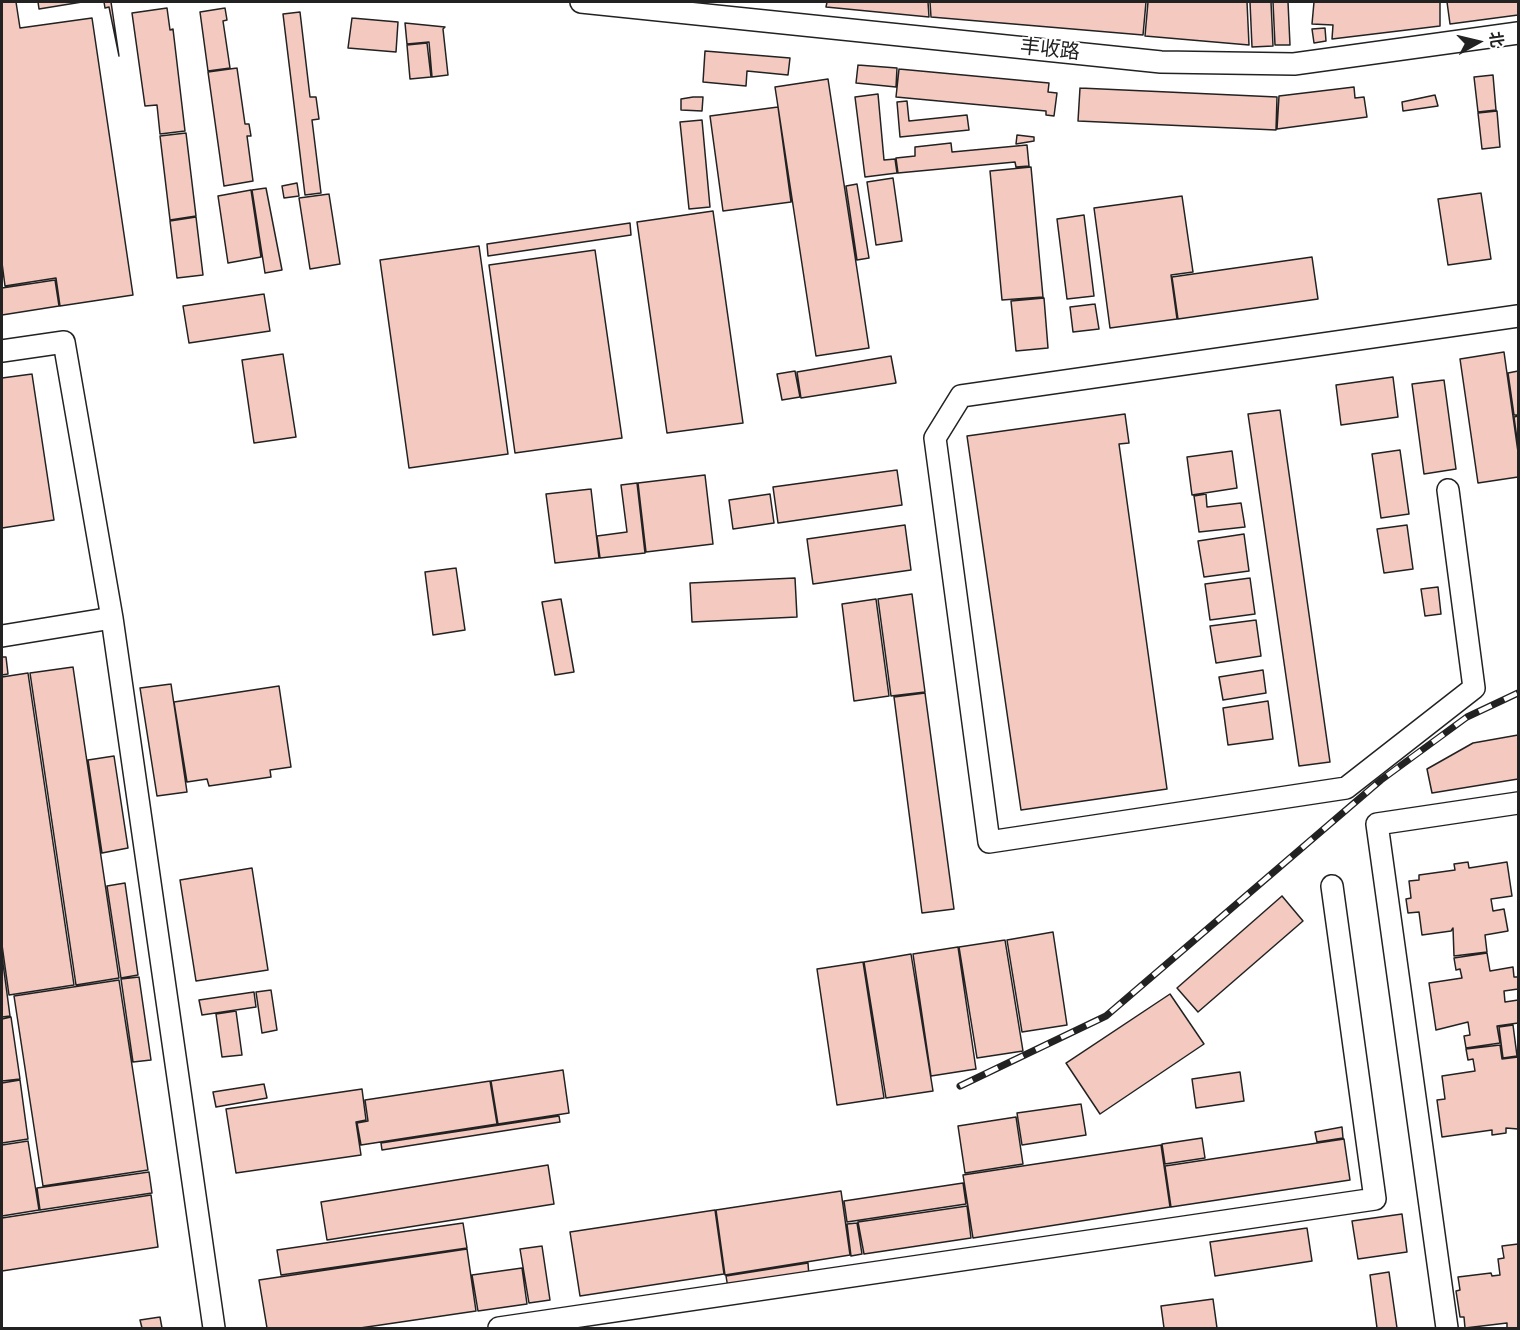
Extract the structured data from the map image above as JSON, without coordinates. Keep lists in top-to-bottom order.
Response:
{
  "streets": {
    "street": ["丰收路"]
  },
  "north": "right"
}
